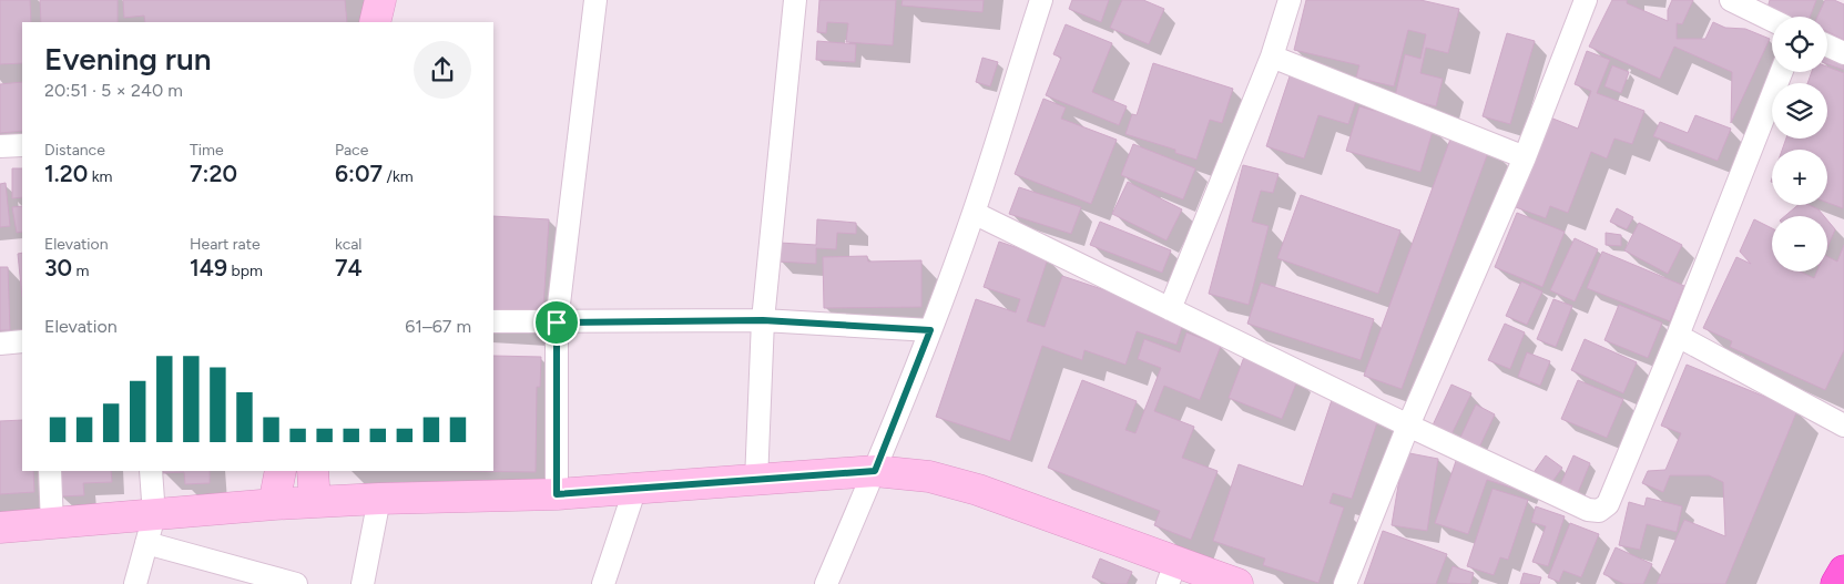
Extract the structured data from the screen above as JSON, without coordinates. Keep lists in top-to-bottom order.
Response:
{
  "page": {
    "map_buttons": ["+", "−"],
    "heading": ["Evening run", "20:51 · 5 × 240 m"],
    "stats": [
      ["Distance", "1.20 km"],
      ["Time", "7:20"],
      ["Pace", "6:07 /km"],
      ["Elevation", "30 m"],
      ["Heart rate", "149 bpm"],
      ["kcal", "74"]
    ],
    "chart": ["Elevation", "61–67 m"]
  }
}
